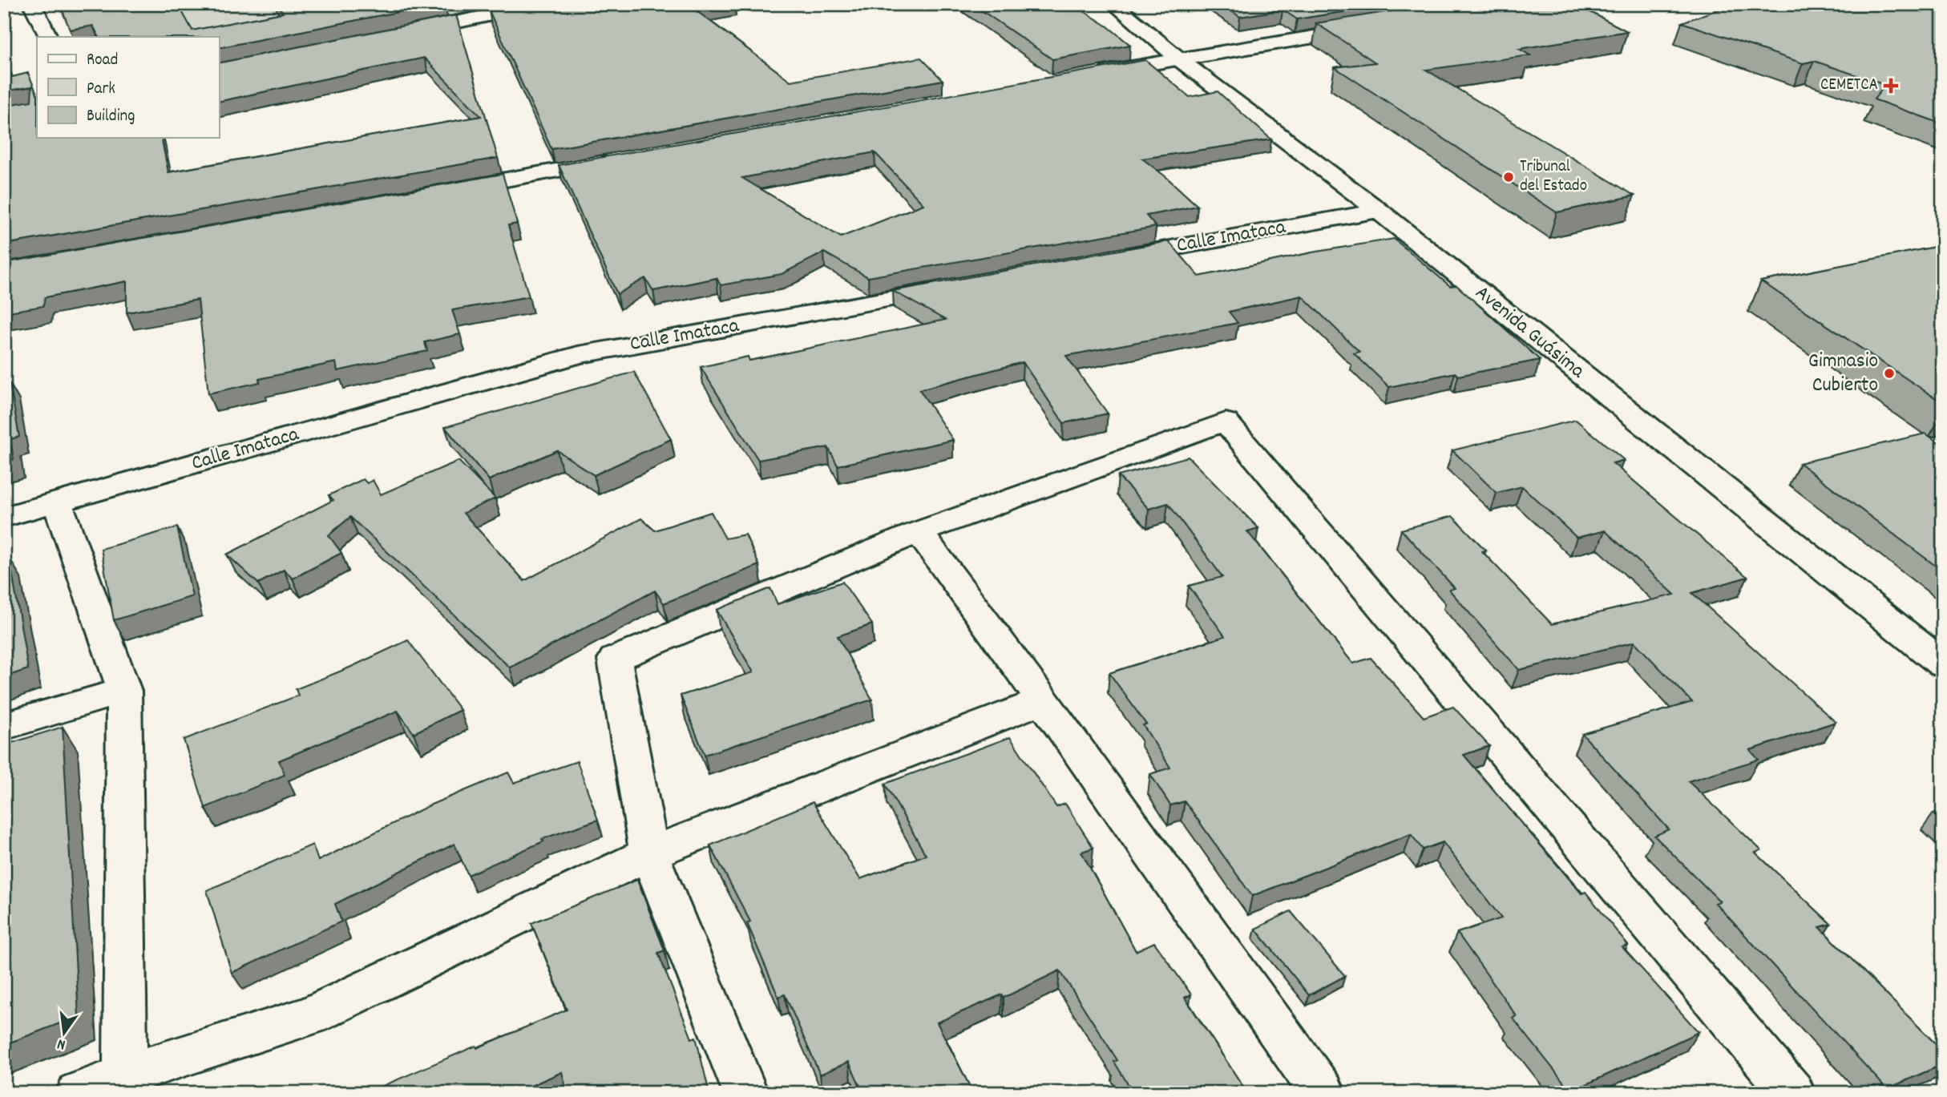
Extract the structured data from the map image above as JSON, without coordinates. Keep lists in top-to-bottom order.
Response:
{
  "streets": {
    "street": ["Calle Imataca", "Avenida Guásima"]
  },
  "crossings": [
    ["Calle Imataca", "Avenida Guásima"]
  ],
  "places": {
    "health": ["CEMETCA"],
    "other": ["Tribunal del Estado", "Gimnasio Cubierto"]
  },
  "legend": ["Road", "Park", "Building"],
  "north": "bottom"
}
